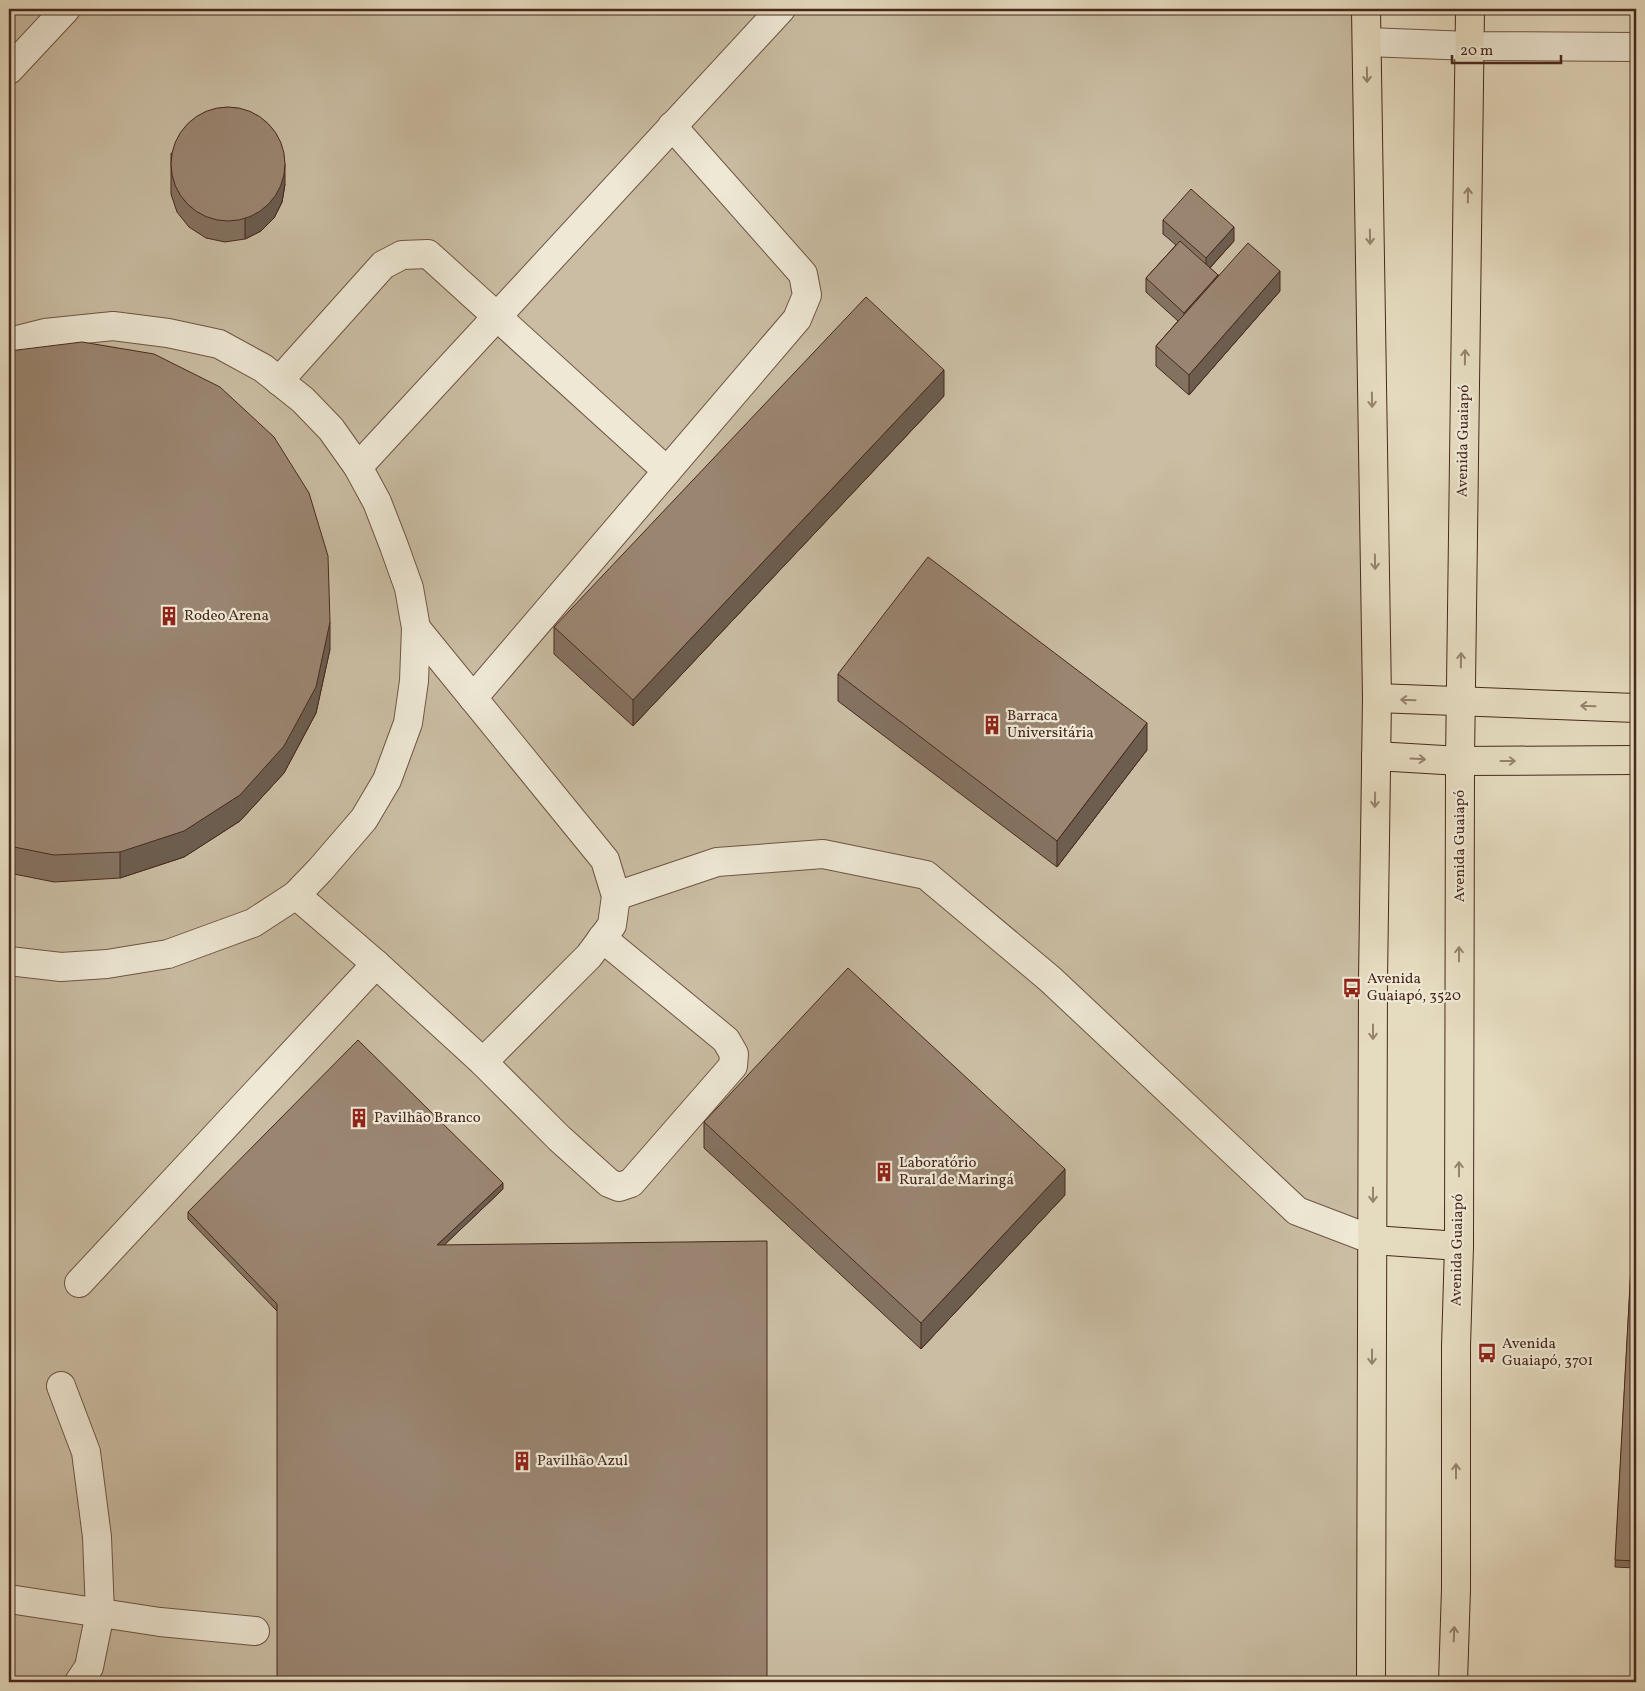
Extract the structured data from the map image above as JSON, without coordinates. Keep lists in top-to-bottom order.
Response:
{
  "streets": {
    "main road": ["Avenida Guaiapó"]
  },
  "places": {
    "building": [
      "Rodeo Arena",
      "Barraca Universitária",
      "Pavilhão Branco",
      "Laboratório Rural de Maringá",
      "Pavilhão Azul"
    ],
    "bus stop": ["Avenida Guaiapó, 3520", "Avenida Guaiapó, 3701"]
  },
  "scale_bar": "20 m"
}
